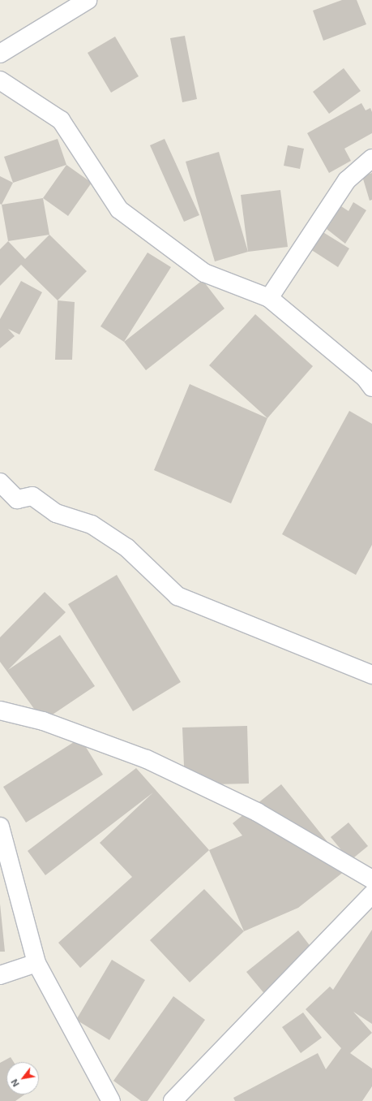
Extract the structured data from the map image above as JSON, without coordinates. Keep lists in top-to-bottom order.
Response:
{
  "north": "bottom left"
}
